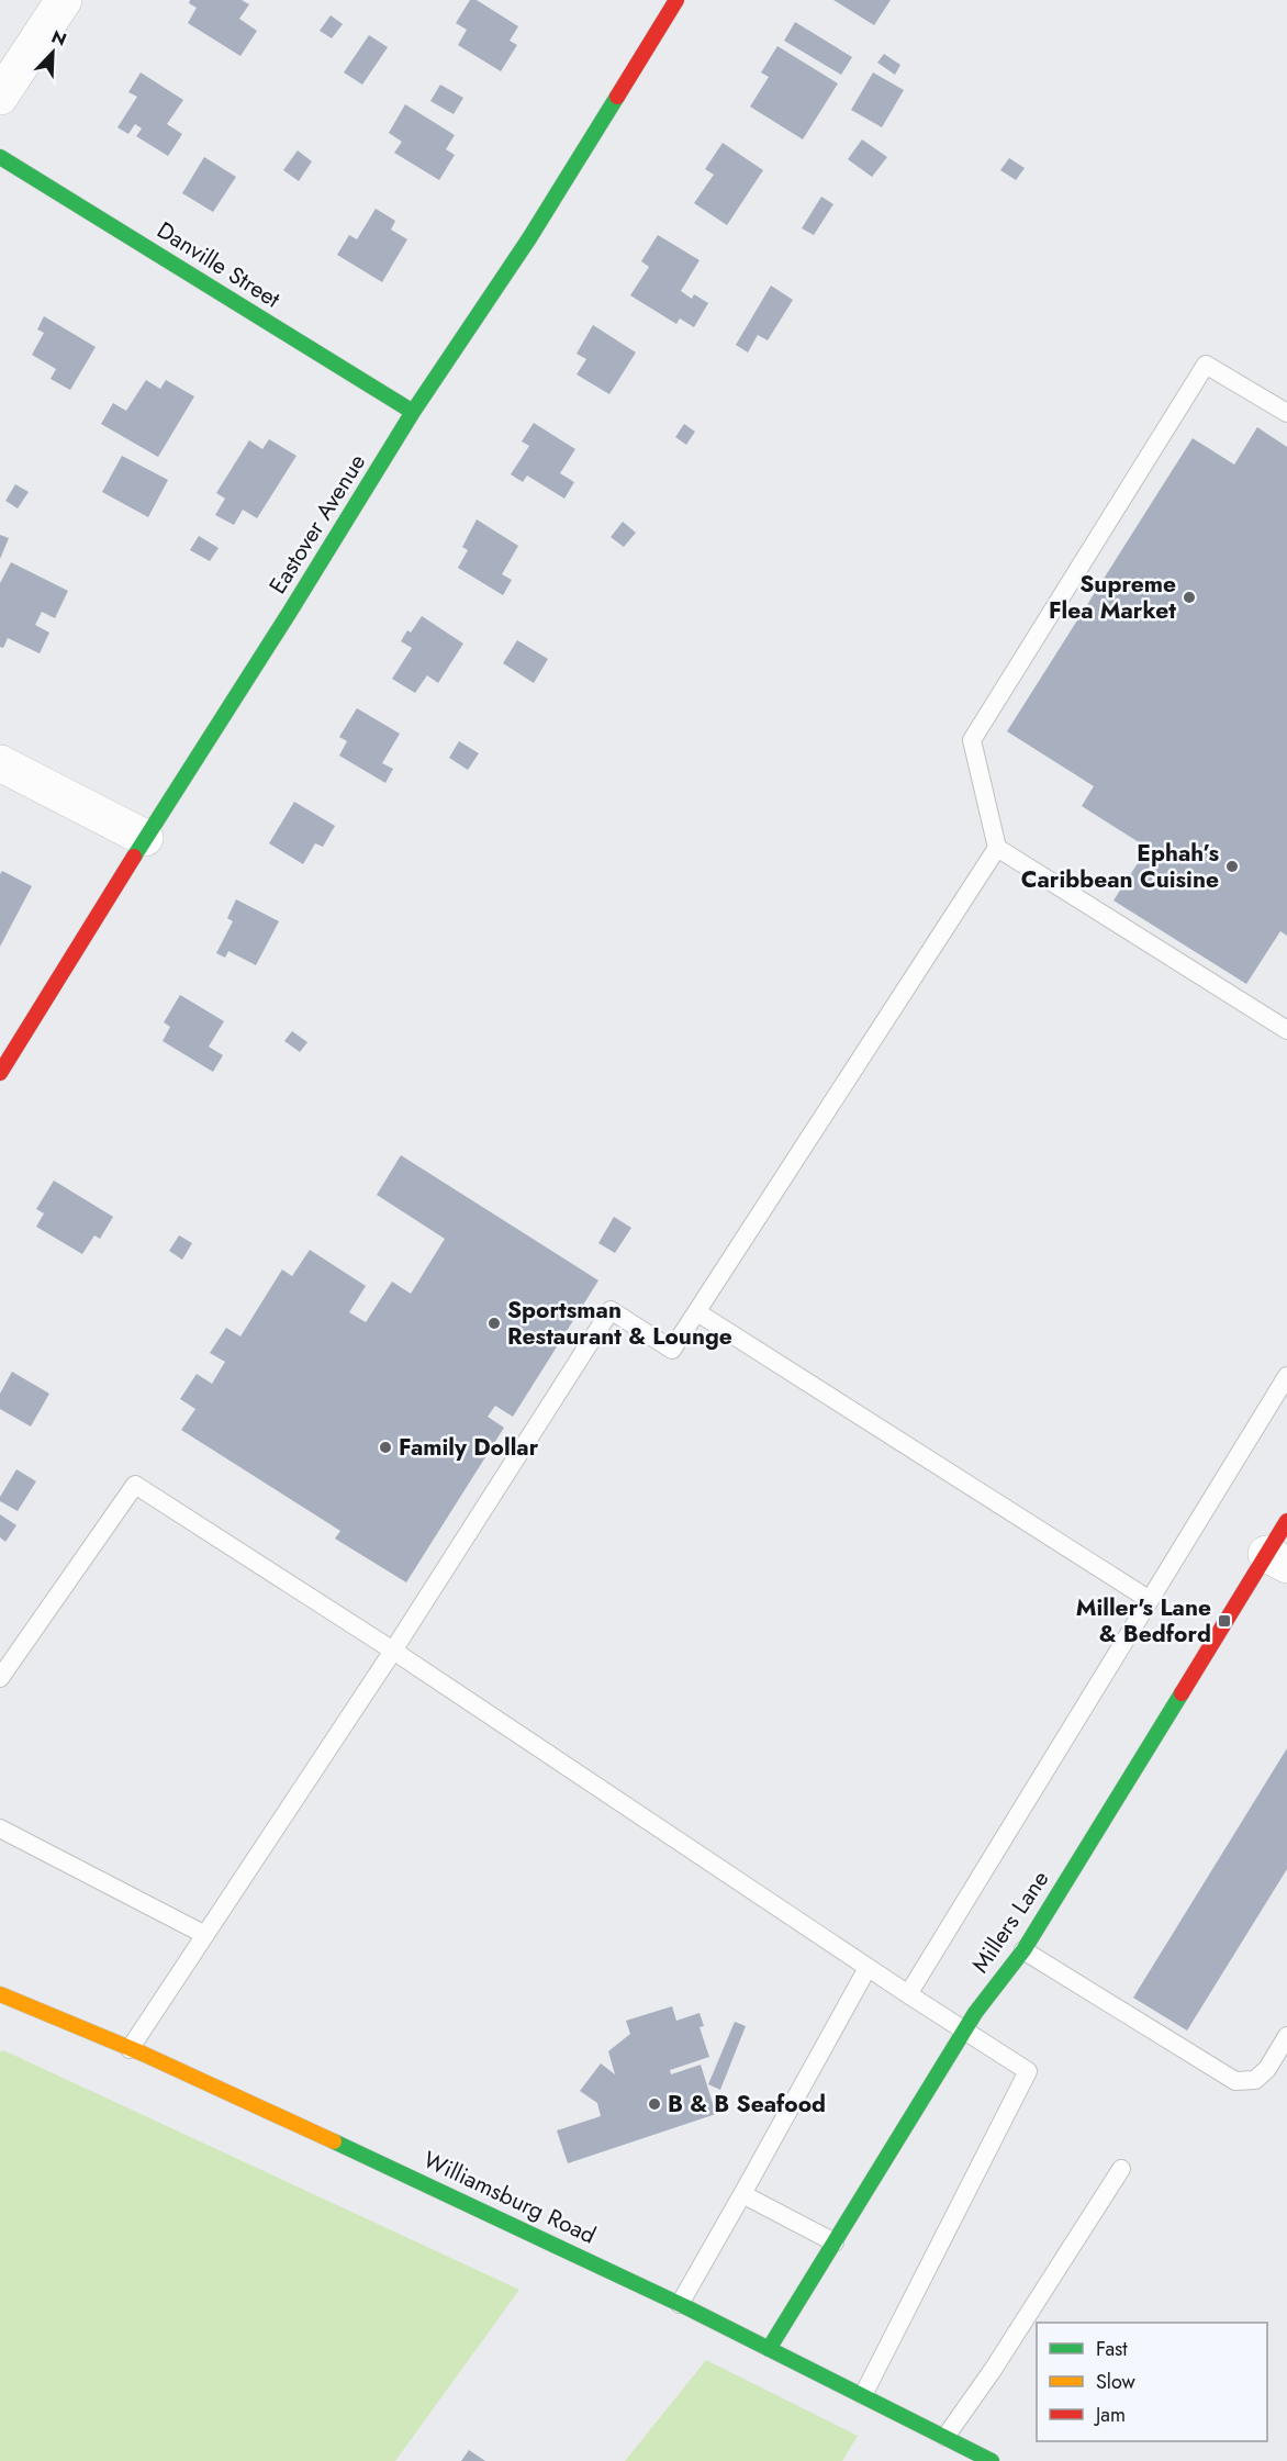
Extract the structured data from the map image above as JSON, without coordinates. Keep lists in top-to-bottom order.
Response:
{
  "streets": {
    "street": [
      "Danville Street",
      "Eastover Avenue",
      "Millers Lane",
      "Williamsburg Road"
    ]
  },
  "crossings": [
    ["Danville Street", "Eastover Avenue"],
    ["Millers Lane", "Williamsburg Road"]
  ],
  "places": {
    "other": [
      "Supreme Flea Market",
      "Ephah’s Caribbean Cuisine",
      "Sportsman Restaurant & Lounge",
      "Family Dollar",
      "B & B Seafood"
    ],
    "transit": ["Miller's Lane & Bedford"]
  },
  "legend": ["Fast", "Slow", "Jam"],
  "north": "top right"
}
